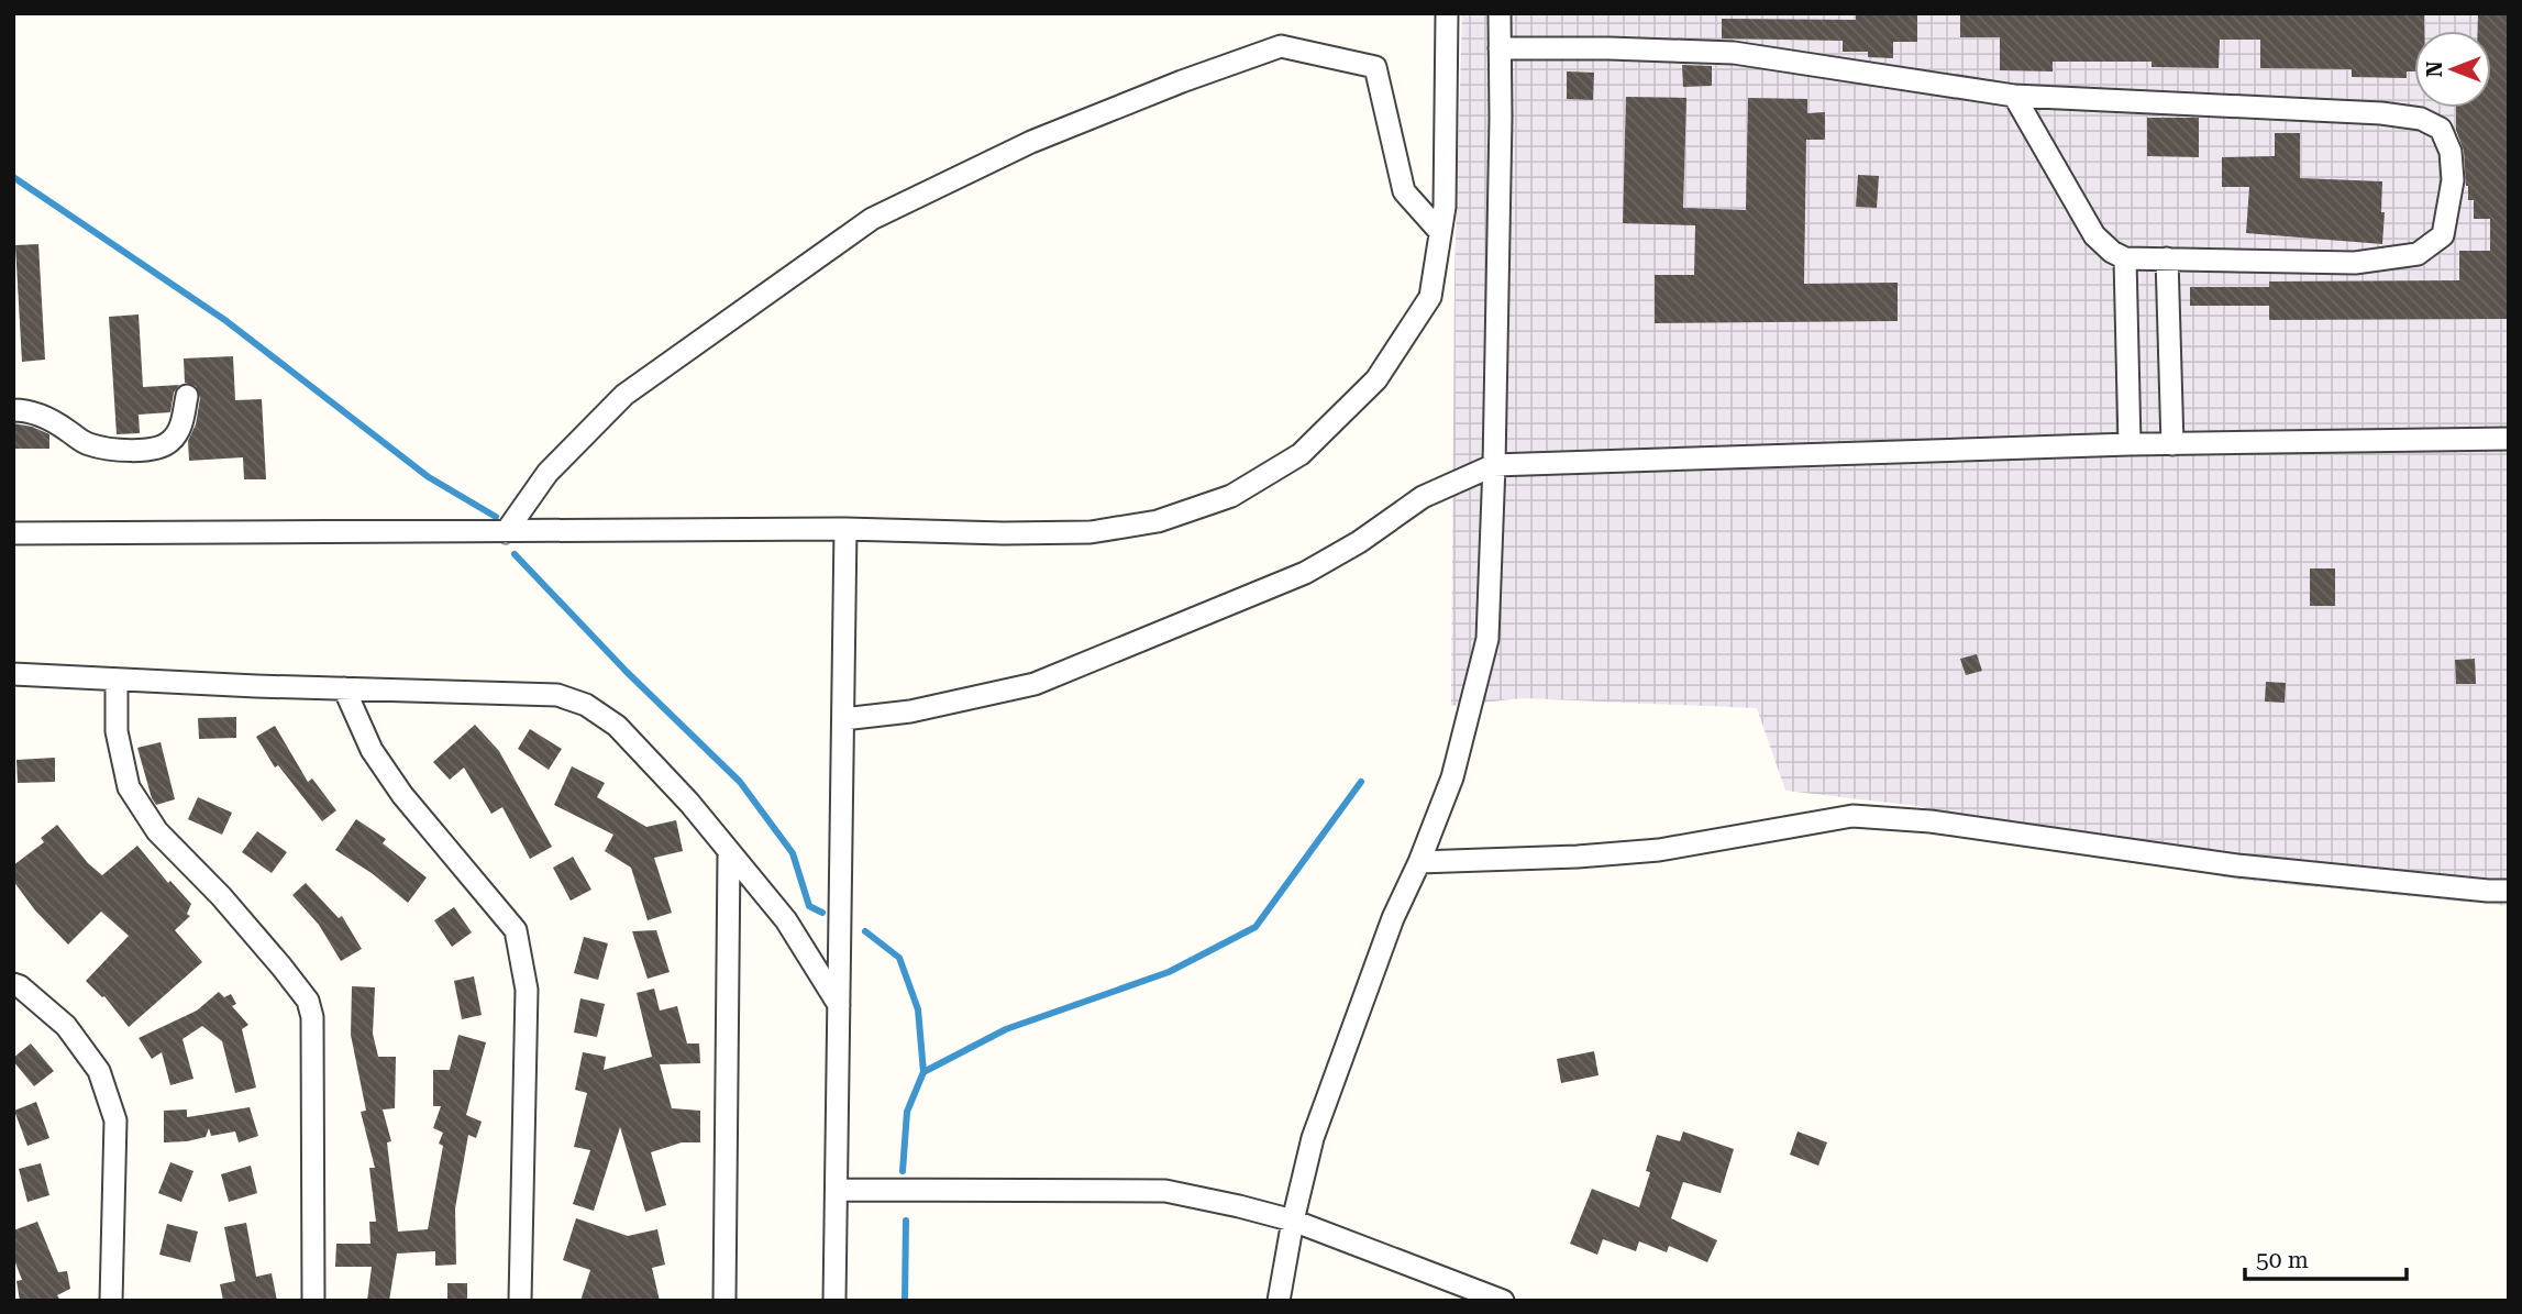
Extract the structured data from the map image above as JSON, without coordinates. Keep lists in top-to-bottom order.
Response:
{
  "scale_bar": "50 m",
  "north": "left"
}
